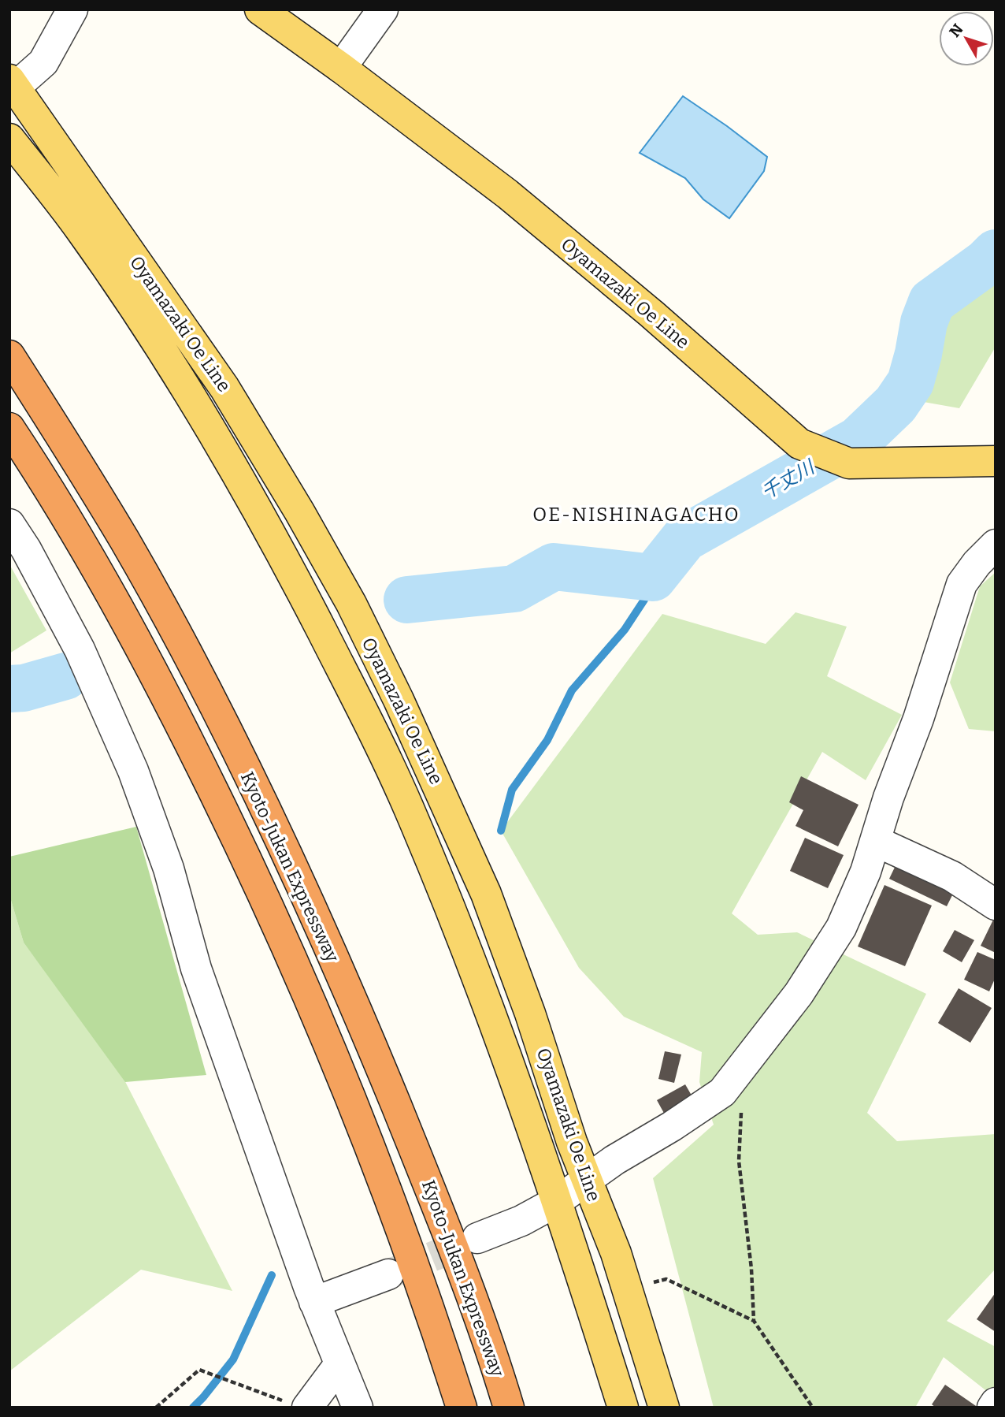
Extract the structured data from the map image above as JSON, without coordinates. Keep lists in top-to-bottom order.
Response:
{
  "streets": {
    "highway": ["Kyoto-Jukan Expressway"],
    "main road": ["Oyamazaki Oe Line"]
  },
  "districts": ["OE-NISHINAGACHO"],
  "water": ["千丈川"],
  "north": "top left"
}
